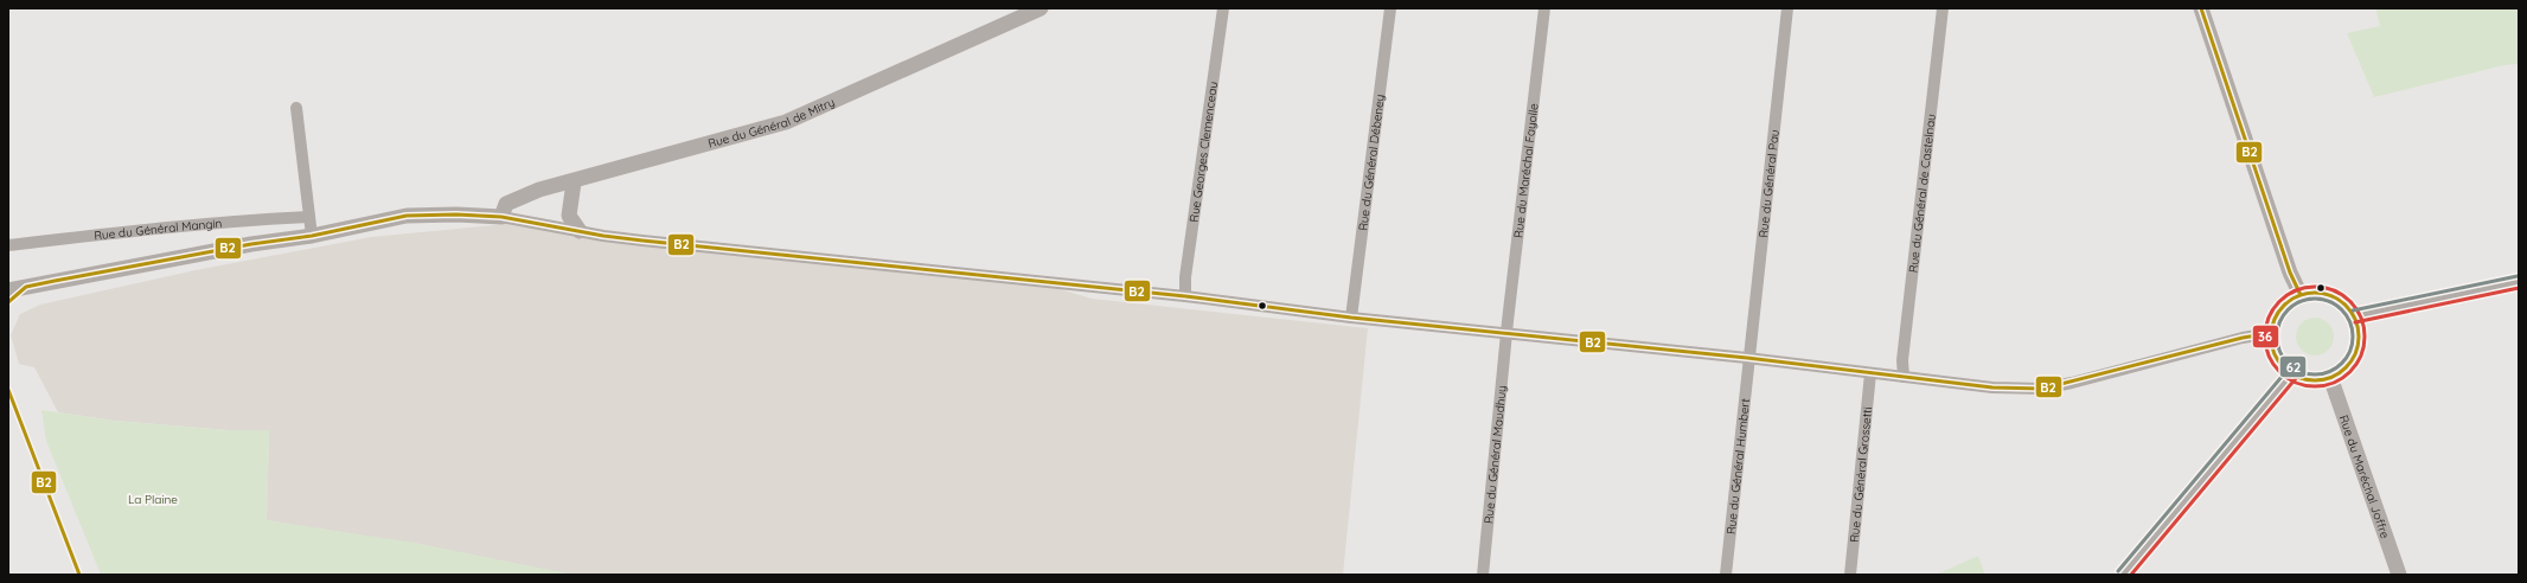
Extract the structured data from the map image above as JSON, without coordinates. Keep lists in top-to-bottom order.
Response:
{
  "streets": {
    "street": [
      "Rue du Général de Mitry",
      "Rue Georges Clemenceau",
      "Rue du Général Débeney",
      "Rue du Maréchal Fayolle",
      "Rue du Général Pau",
      "Rue du Général de Castelnau",
      "Rue du Général Mangin",
      "Rue du Général Maudhuy",
      "Rue du Général Humbert",
      "Rue du Général Grossetti",
      "Rue du Maréchal Joffre"
    ]
  },
  "crossings": [
    ["Rue du Maréchal Fayolle", "Rue du Général Maudhuy"],
    ["Rue du Général Pau", "Rue du Général Humbert"]
  ],
  "parks": ["La Plaine"],
  "lines": ["transit line B2", "transit line 62", "transit line 36"]
}
